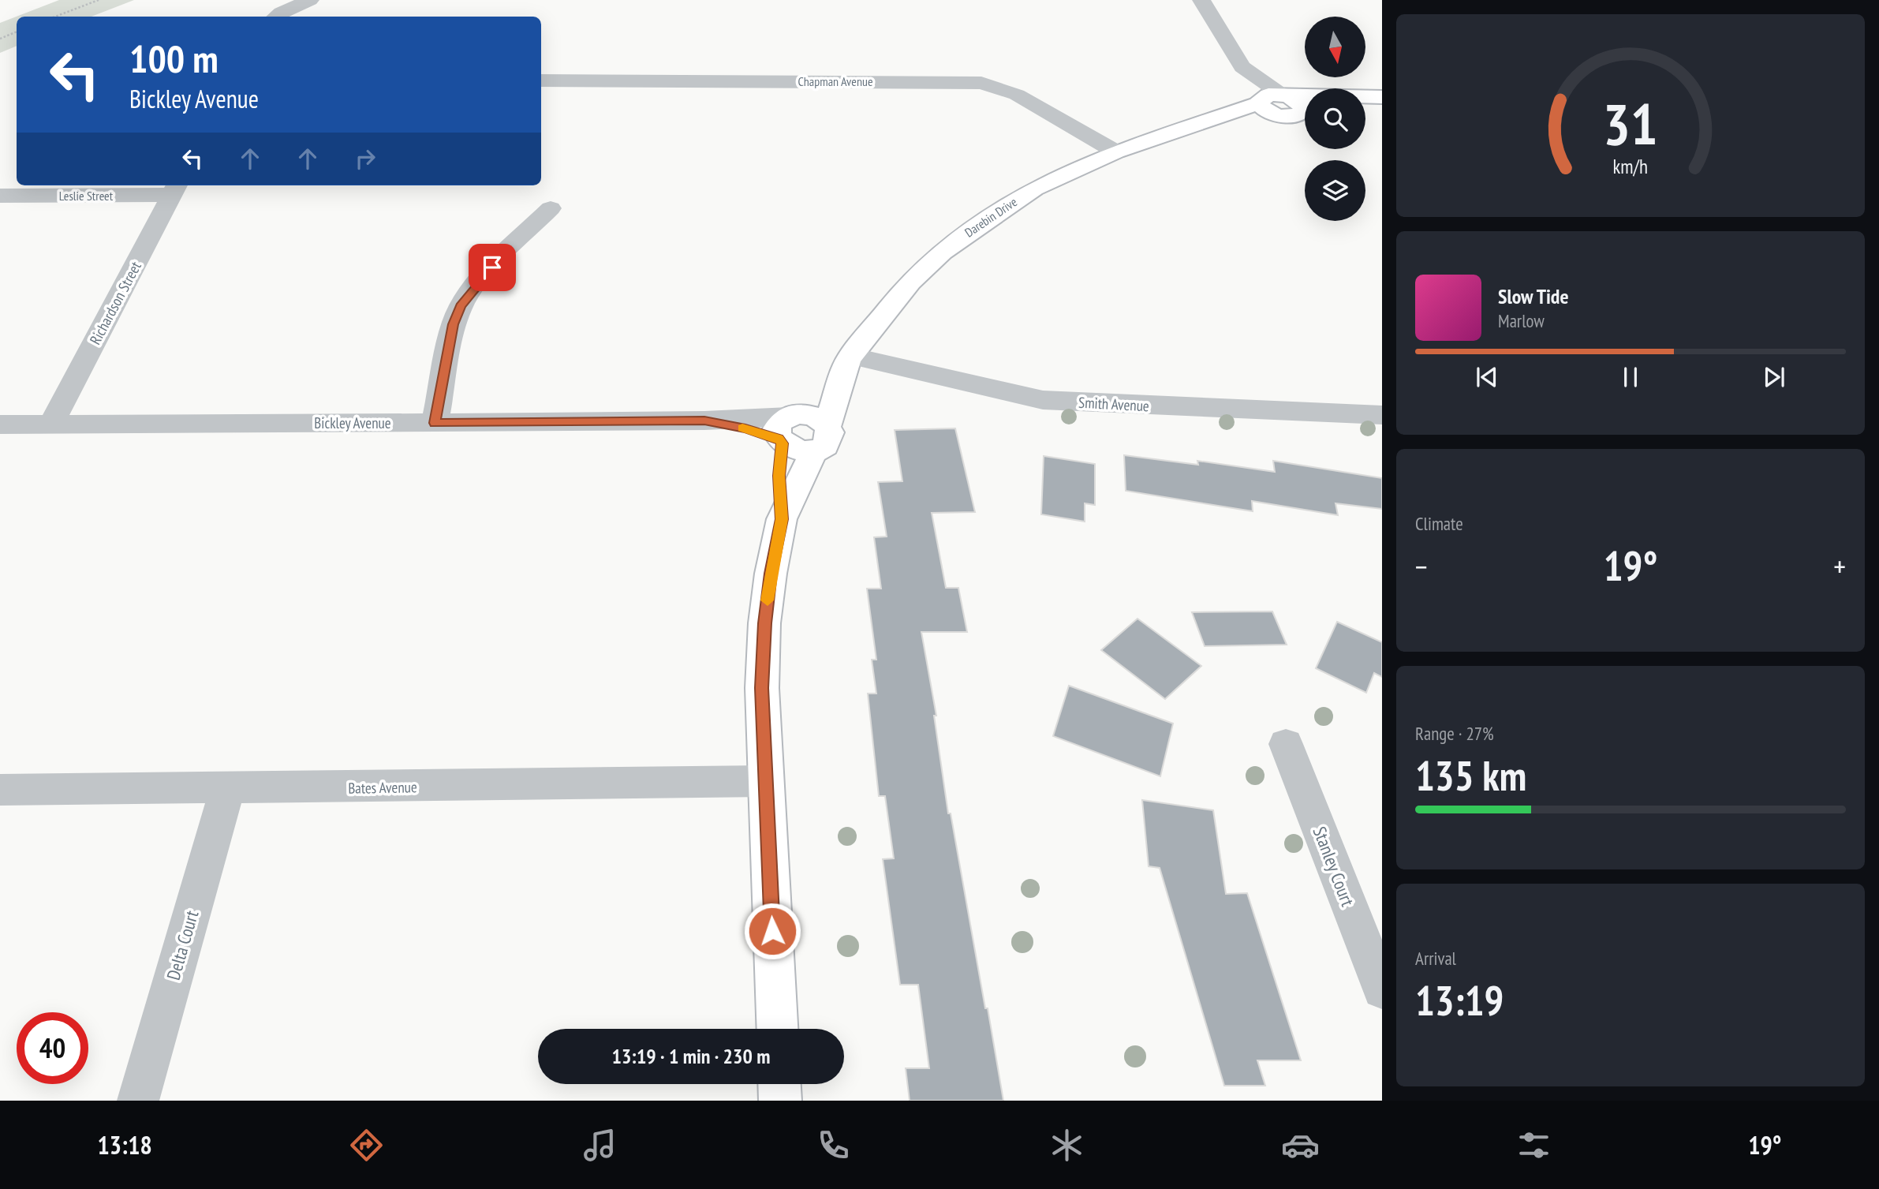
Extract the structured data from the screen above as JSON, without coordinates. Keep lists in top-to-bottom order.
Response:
{
  "streets": {
    "street": [
      "Chapman Avenue",
      "Leslie Street",
      "Darebin Drive",
      "Richardson Street",
      "Smith Avenue",
      "Bickley Avenue",
      "Bates Avenue",
      "Stanley Court",
      "Delta Court"
    ]
  },
  "crossings": [
    ["Chapman Avenue", "Darebin Drive"],
    ["Leslie Street", "Richardson Street"],
    ["Darebin Drive", "Smith Avenue"],
    ["Darebin Drive", "Bickley Avenue"],
    ["Darebin Drive", "Bates Avenue"],
    ["Richardson Street", "Bickley Avenue"],
    ["Bates Avenue", "Delta Court"]
  ],
  "north": "bottom",
  "page": {
    "turn": ["100 m", "Bickley Avenue"],
    "song": ["Slow Tide", "Marlow"],
    "tile": [
      "Climate",
      ["Range · 27%", "135 km"],
      ["Arrival", "13:19"]
    ],
    "heat": ["−", "19°", "+"],
    "limit": "40",
    "trip": "13:19 · 1 min · 230 m",
    "tabs": ["13:18", "19°"],
    "gauge": ["31", "km/h"]
  }
}
